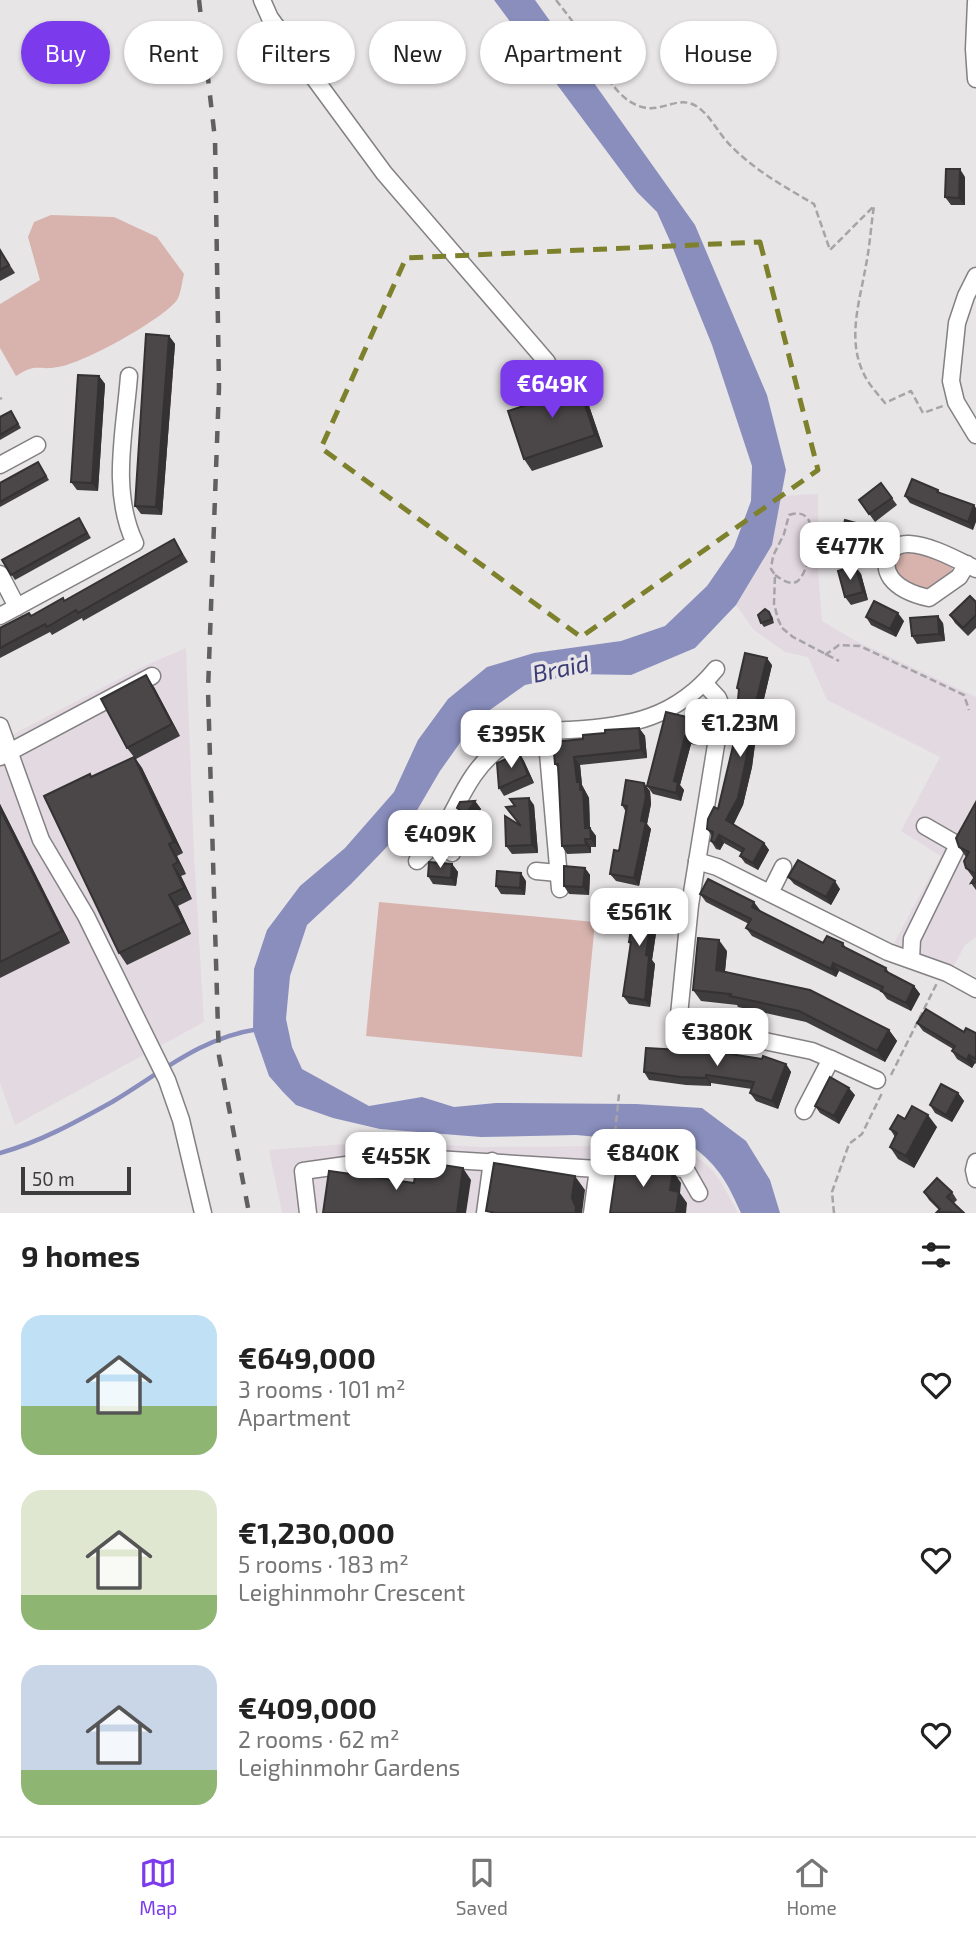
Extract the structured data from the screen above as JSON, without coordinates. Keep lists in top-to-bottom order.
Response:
{
  "water": ["Braid"],
  "scale_bar": "50 m",
  "page": {
    "chip": [
      "Buy",
      "Rent",
      "Filters",
      "New",
      "Apartment",
      "House"
    ],
    "price": [
      "€649K",
      "€477K",
      "€1.23M",
      "€395K",
      "€409K",
      "€561K",
      "€380K",
      "€840K",
      "€455K"
    ],
    "scale": "50 m",
    "heading": "9 homes",
    "list": [
      {
        "name": "€649,000",
        "note": "3 rooms · 101 m² · Apartment"
      },
      {
        "name": "€1,230,000",
        "note": "5 rooms · 183 m² · Leighinmohr Crescent"
      },
      {
        "name": "€409,000",
        "note": "2 rooms · 62 m² · Leighinmohr Gardens"
      }
    ],
    "tabs": ["Map", "Saved", "Home"]
  }
}
